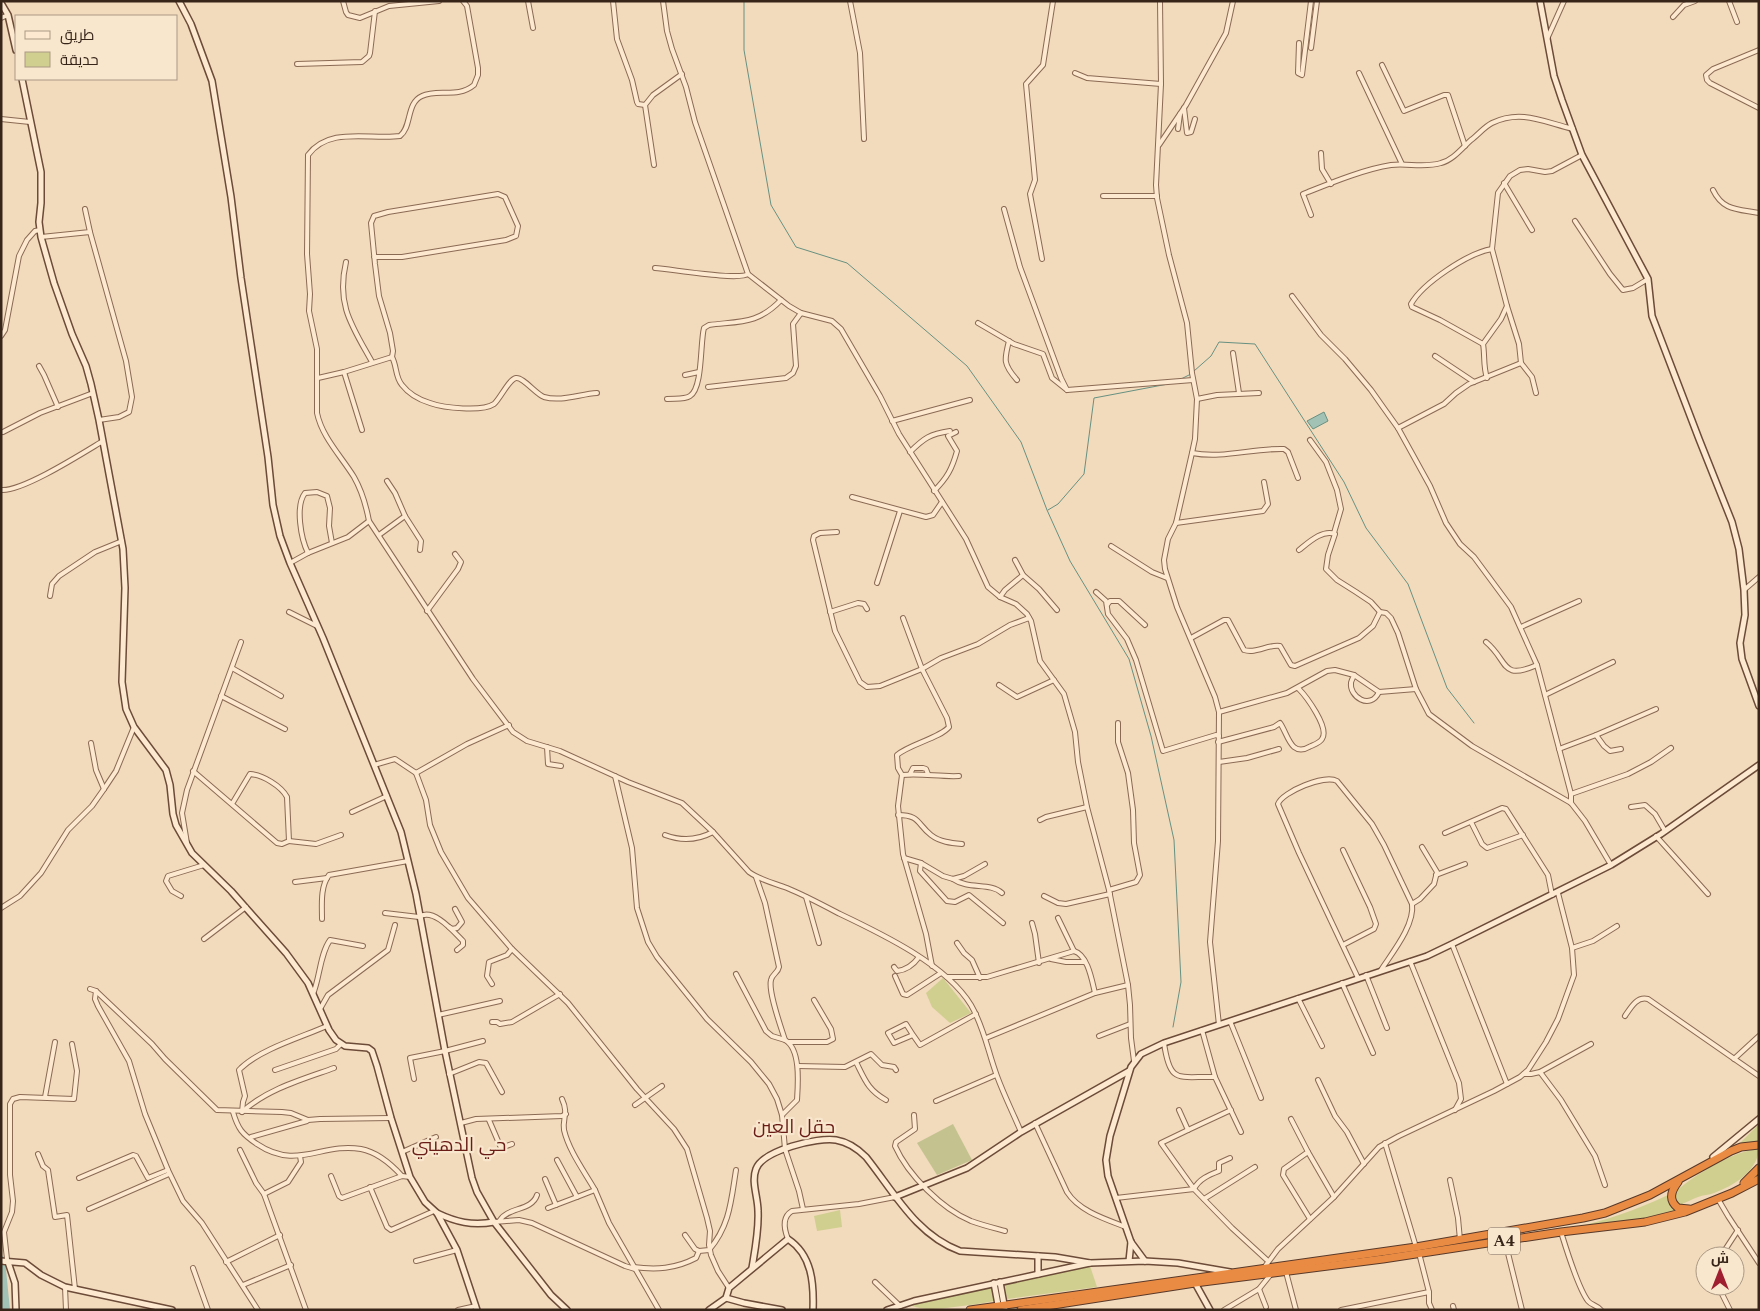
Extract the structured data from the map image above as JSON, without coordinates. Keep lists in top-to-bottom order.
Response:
{
  "streets": {
    "highway": ["A4"]
  },
  "districts": ["حقل العين", "حي الدهيني"],
  "legend": ["طريق", "حديقة"],
  "north": "top"
}
